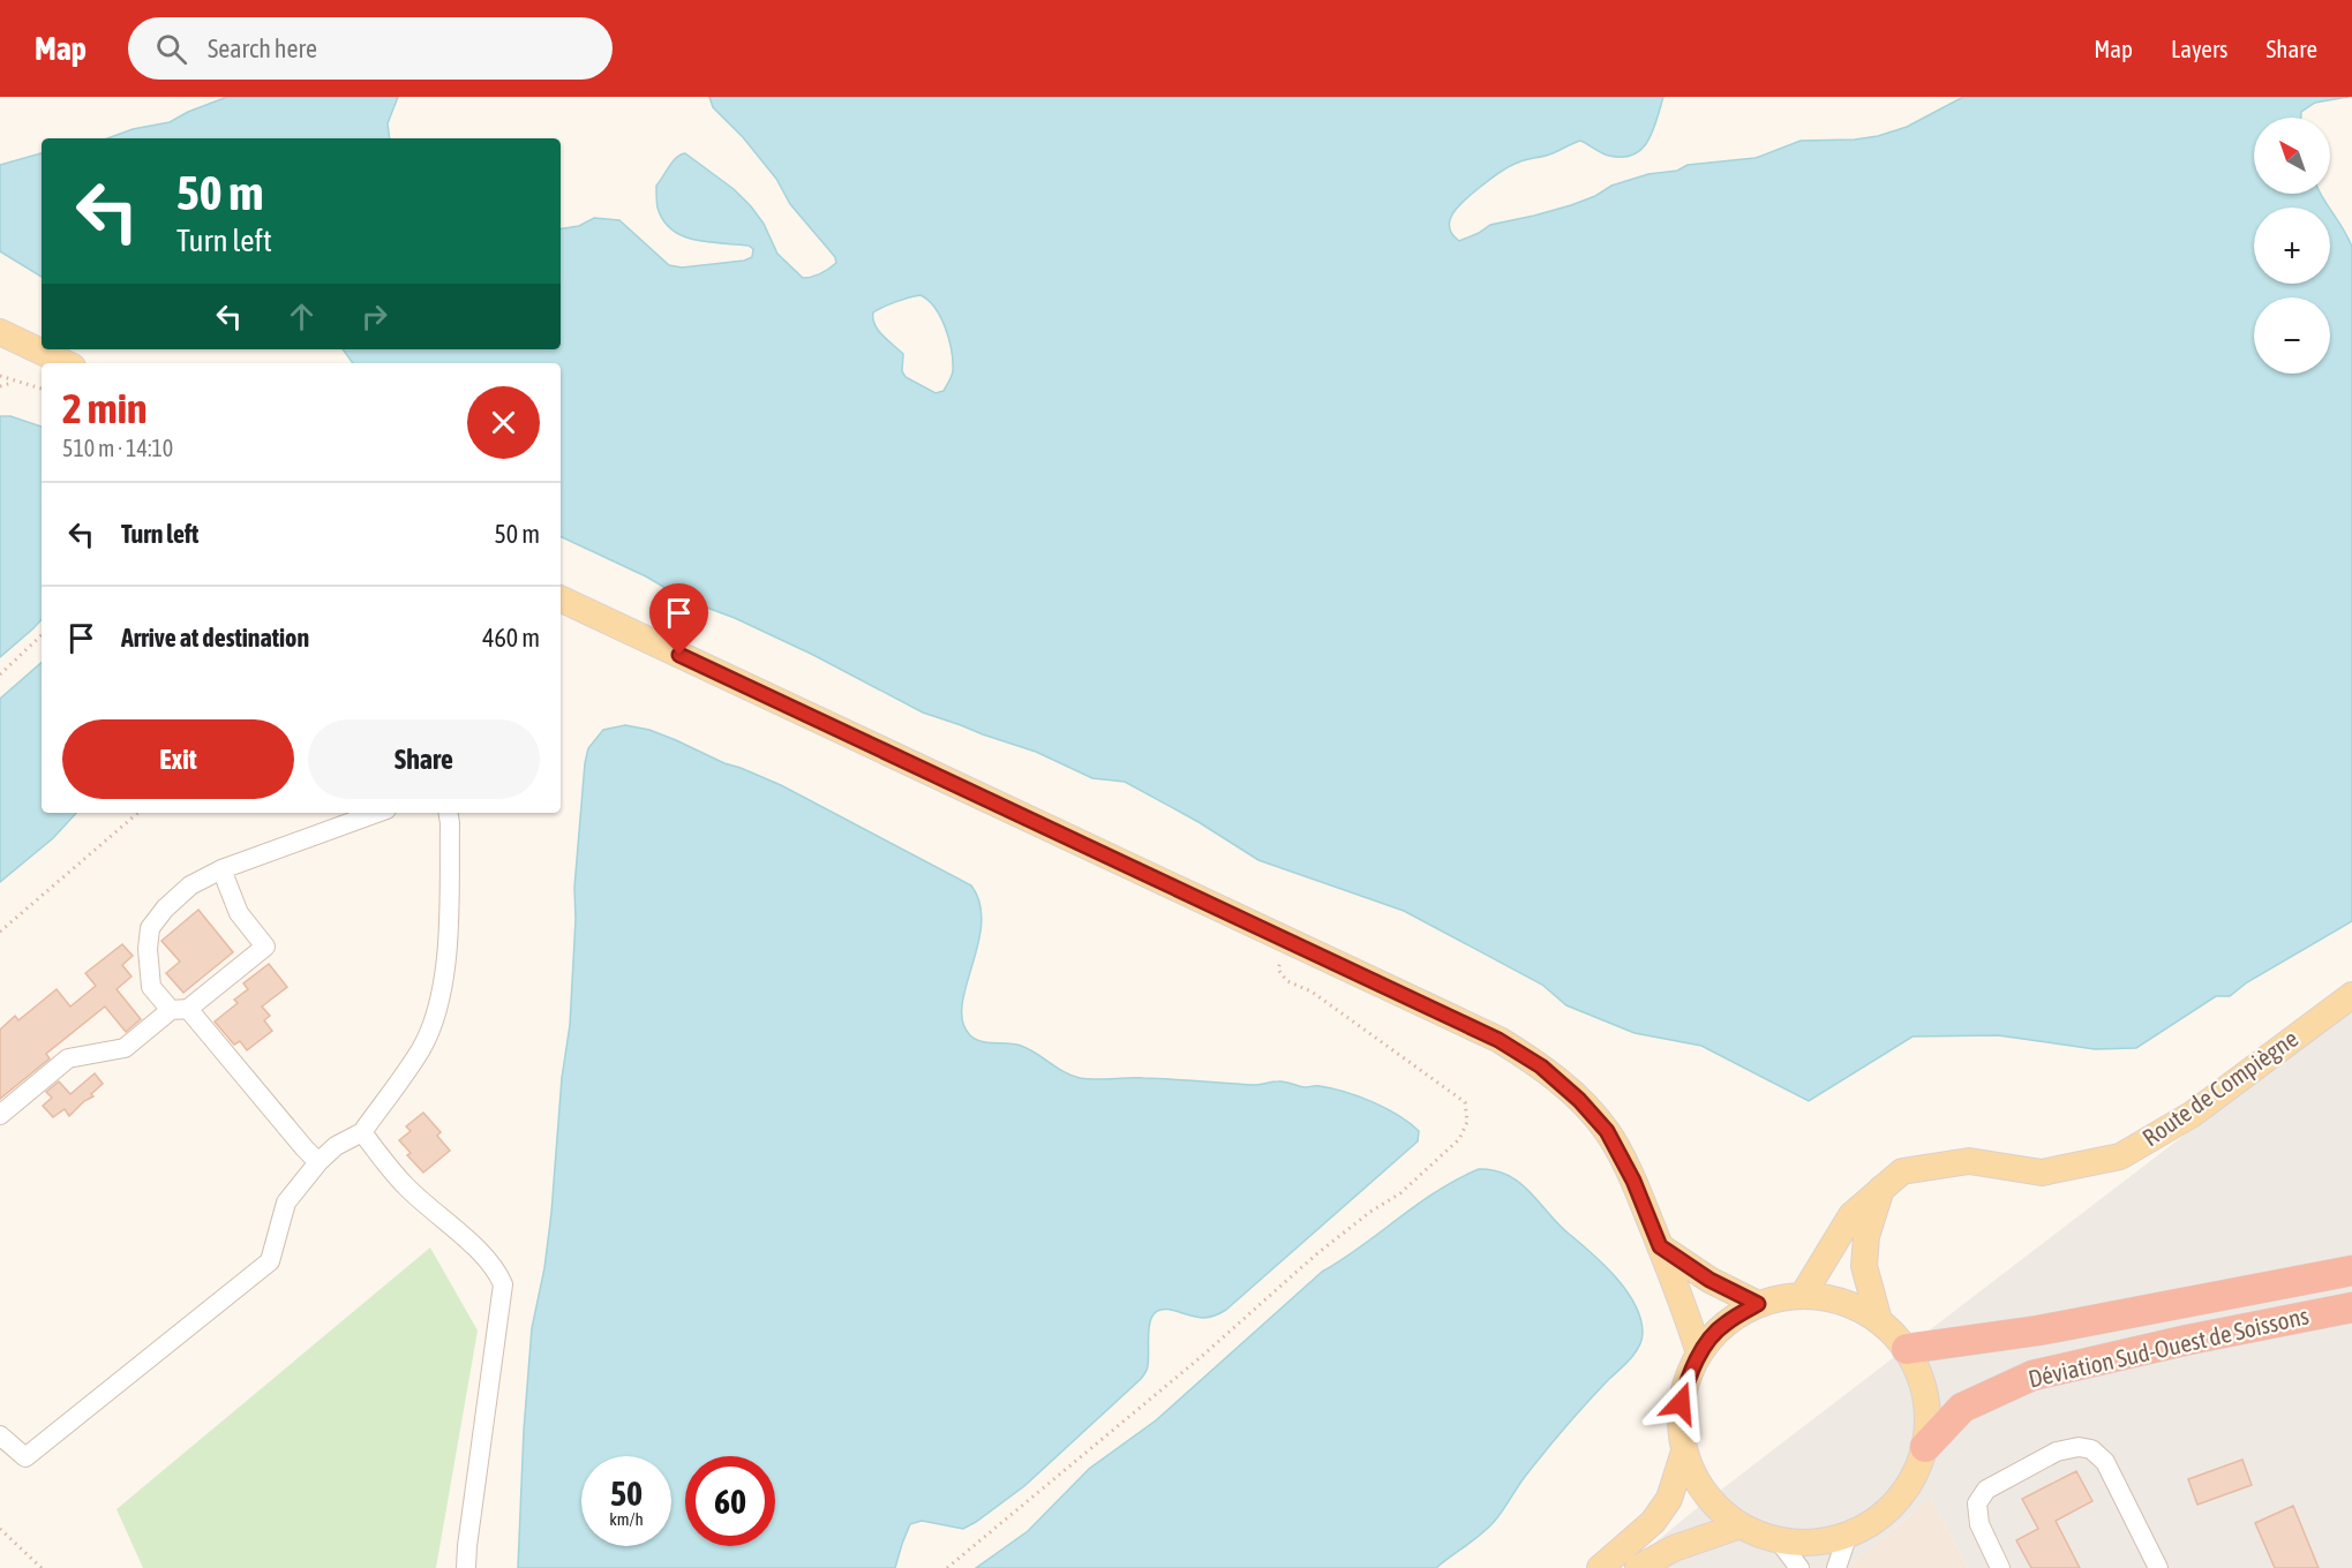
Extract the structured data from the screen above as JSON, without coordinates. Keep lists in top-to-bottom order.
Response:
{
  "streets": {
    "highway": ["Déviation Sud-Ouest de Soissons"],
    "main road": ["Route de Compiègne"]
  },
  "crossings": [
    ["Route de Compiègne", "Déviation Sud-Ouest de Soissons"]
  ],
  "north": "top left",
  "page": {
    "header": "Map",
    "search": "Search here",
    "nav": ["Map", "Layers", "Share"],
    "map_buttons": ["+", "−"],
    "turn": ["50 m", "Turn left"],
    "heading": ["2 min", "510 m · 14:10"],
    "list": [
      {
        "name": "Turn left",
        "value": "50 m"
      },
      {
        "name": "Arrive at destination",
        "value": "460 m"
      }
    ],
    "buttons": ["Exit", "Share"],
    "speed": "50 km/h",
    "limit": "60"
  }
}
